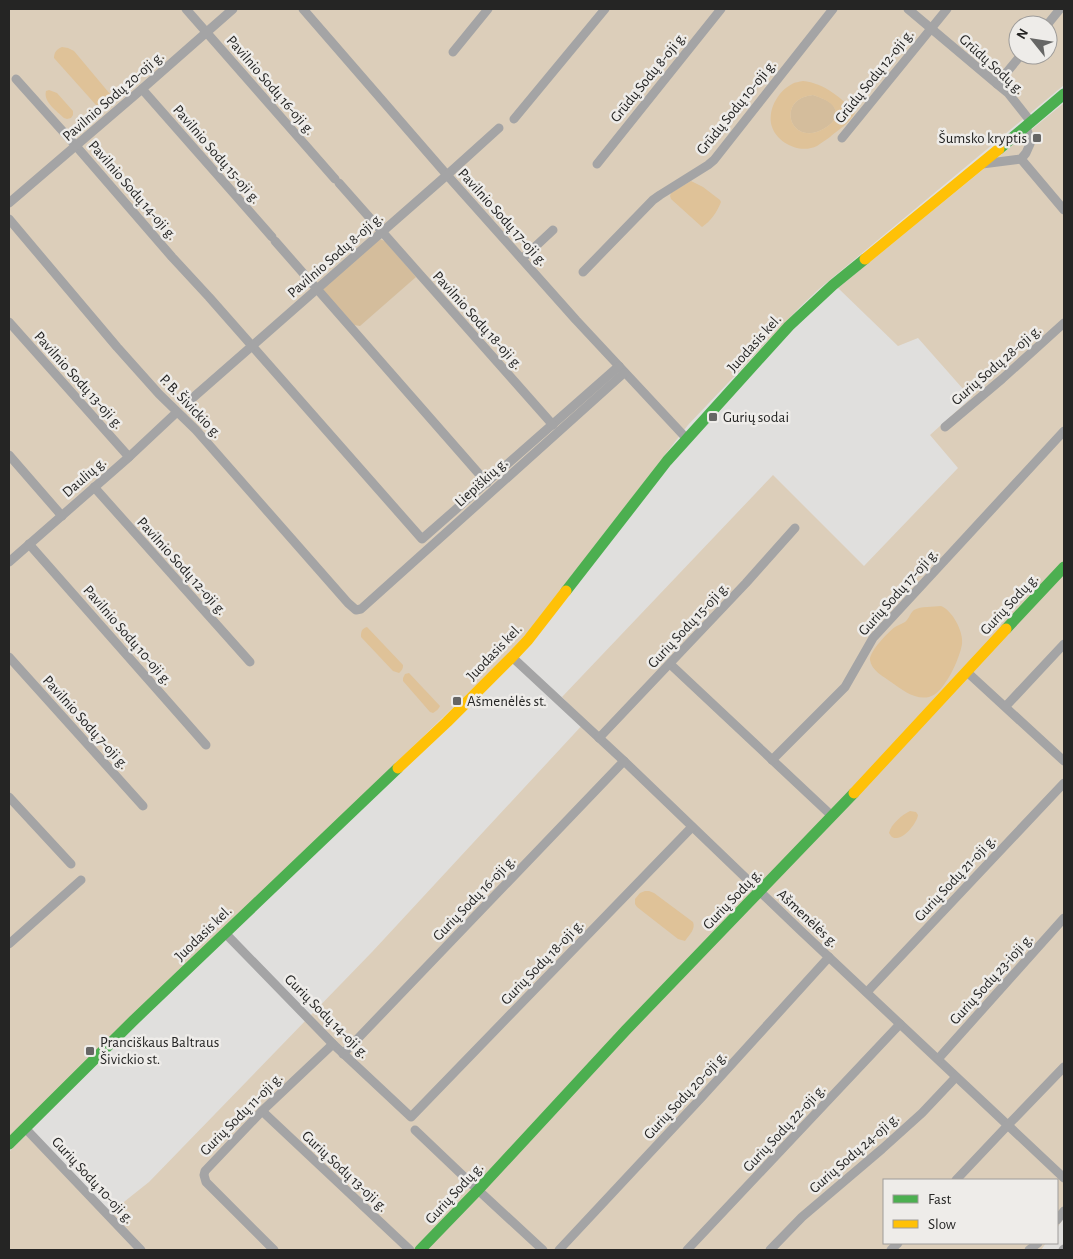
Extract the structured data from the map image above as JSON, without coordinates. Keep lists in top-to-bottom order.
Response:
{
  "streets": {
    "main road": ["Juodasis kel.", "Gurių Sodų g."],
    "street": [
      "Grūdų Sodų g.",
      "Grūdų Sodų 12-oji g.",
      "Grūdų Sodų 8-oji g.",
      "Pavilnio Sodų 16-oji g.",
      "Pavilnio Sodų 20-oji g.",
      "Grūdų Sodų 10-oji g.",
      "Pavilnio Sodų 15-oji g.",
      "Pavilnio Sodų 14-oji g.",
      "Pavilnio Sodų 17-oji g.",
      "Pavilnio Sodų 8-oji g.",
      "Pavilnio Sodų 18-oji g.",
      "Gurių Sodų 28-oji g.",
      "Pavilnio Sodų 13-oji g.",
      "P. B. Šivickio g.",
      "Daulių g.",
      "Liepiškių g.",
      "Pavilnio Sodų 12-oji g.",
      "Gurių Sodų 17-oji g.",
      "Gurių Sodų 15-oji g.",
      "Pavilnio Sodų 10-oji g.",
      "Pavilnio Sodų 7-oji g.",
      "Gurių Sodų 21-oji g.",
      "Gurių Sodų 16-oji g.",
      "Ašmenėlės g.",
      "Gurių Sodų 18-oji g.",
      "Gurių Sodų 23-ioji g.",
      "Gurių Sodų 14-oji g.",
      "Gurių Sodų 20-oji g.",
      "Gurių Sodų 11-oji g.",
      "Gurių Sodų 22-oji g.",
      "Gurių Sodų 24-oji g.",
      "Gurių Sodų 13-oji g.",
      "Gurių Sodų 10-oji g."
    ]
  },
  "crossings": [
    ["Grūdų Sodų g.", "Grūdų Sodų 12-oji g."],
    ["Grūdų Sodų g.", "Juodasis kel."],
    ["Pavilnio Sodų 16-oji g.", "Pavilnio Sodų 20-oji g."],
    ["Pavilnio Sodų 16-oji g.", "Pavilnio Sodų 8-oji g."],
    ["Pavilnio Sodų 16-oji g.", "Pavilnio Sodų 18-oji g."],
    ["Pavilnio Sodų 20-oji g.", "Pavilnio Sodų 15-oji g."],
    ["Pavilnio Sodų 20-oji g.", "Pavilnio Sodų 14-oji g."],
    ["Pavilnio Sodų 15-oji g.", "Pavilnio Sodų 14-oji g."],
    ["Pavilnio Sodų 15-oji g.", "Pavilnio Sodų 8-oji g."],
    ["Pavilnio Sodų 14-oji g.", "Pavilnio Sodų 8-oji g."],
    ["Pavilnio Sodų 17-oji g.", "Pavilnio Sodų 8-oji g."],
    ["Pavilnio Sodų 17-oji g.", "Juodasis kel."],
    ["Pavilnio Sodų 17-oji g.", "Liepiškių g."],
    ["Pavilnio Sodų 8-oji g.", "Pavilnio Sodų 18-oji g."],
    ["Juodasis kel.", "Ašmenėlės g."],
    ["Juodasis kel.", "Gurių Sodų 14-oji g."],
    ["Juodasis kel.", "Gurių Sodų 10-oji g."],
    ["Pavilnio Sodų 13-oji g.", "Daulių g."],
    ["P. B. Šivickio g.", "Daulių g."],
    ["P. B. Šivickio g.", "Liepiškių g."],
    ["Daulių g.", "Pavilnio Sodų 12-oji g."],
    ["Daulių g.", "Pavilnio Sodų 10-oji g."],
    ["Gurių Sodų g.", "Ašmenėlės g."],
    ["Gurių Sodų 15-oji g.", "Ašmenėlės g."],
    ["Gurių Sodų 21-oji g.", "Ašmenėlės g."],
    ["Gurių Sodų 16-oji g.", "Ašmenėlės g."],
    ["Gurių Sodų 16-oji g.", "Gurių Sodų 14-oji g."],
    ["Ašmenėlės g.", "Gurių Sodų 18-oji g."],
    ["Ašmenėlės g.", "Gurių Sodų 23-ioji g."],
    ["Ašmenėlės g.", "Gurių Sodų 20-oji g."],
    ["Ašmenėlės g.", "Gurių Sodų 22-oji g."],
    ["Ašmenėlės g.", "Gurių Sodų 24-oji g."],
    ["Gurių Sodų 18-oji g.", "Gurių Sodų 14-oji g."],
    ["Gurių Sodų 14-oji g.", "Gurių Sodų 11-oji g."],
    ["Gurių Sodų 11-oji g.", "Gurių Sodų 13-oji g."]
  ],
  "places": {
    "transit": [
      "Šumsko kryptis",
      "Gurių sodai",
      "Ašmenėlės st.",
      "Pranciškaus Baltraus Šivickio st."
    ]
  },
  "legend": ["Fast", "Slow"],
  "north": "top left"
}
